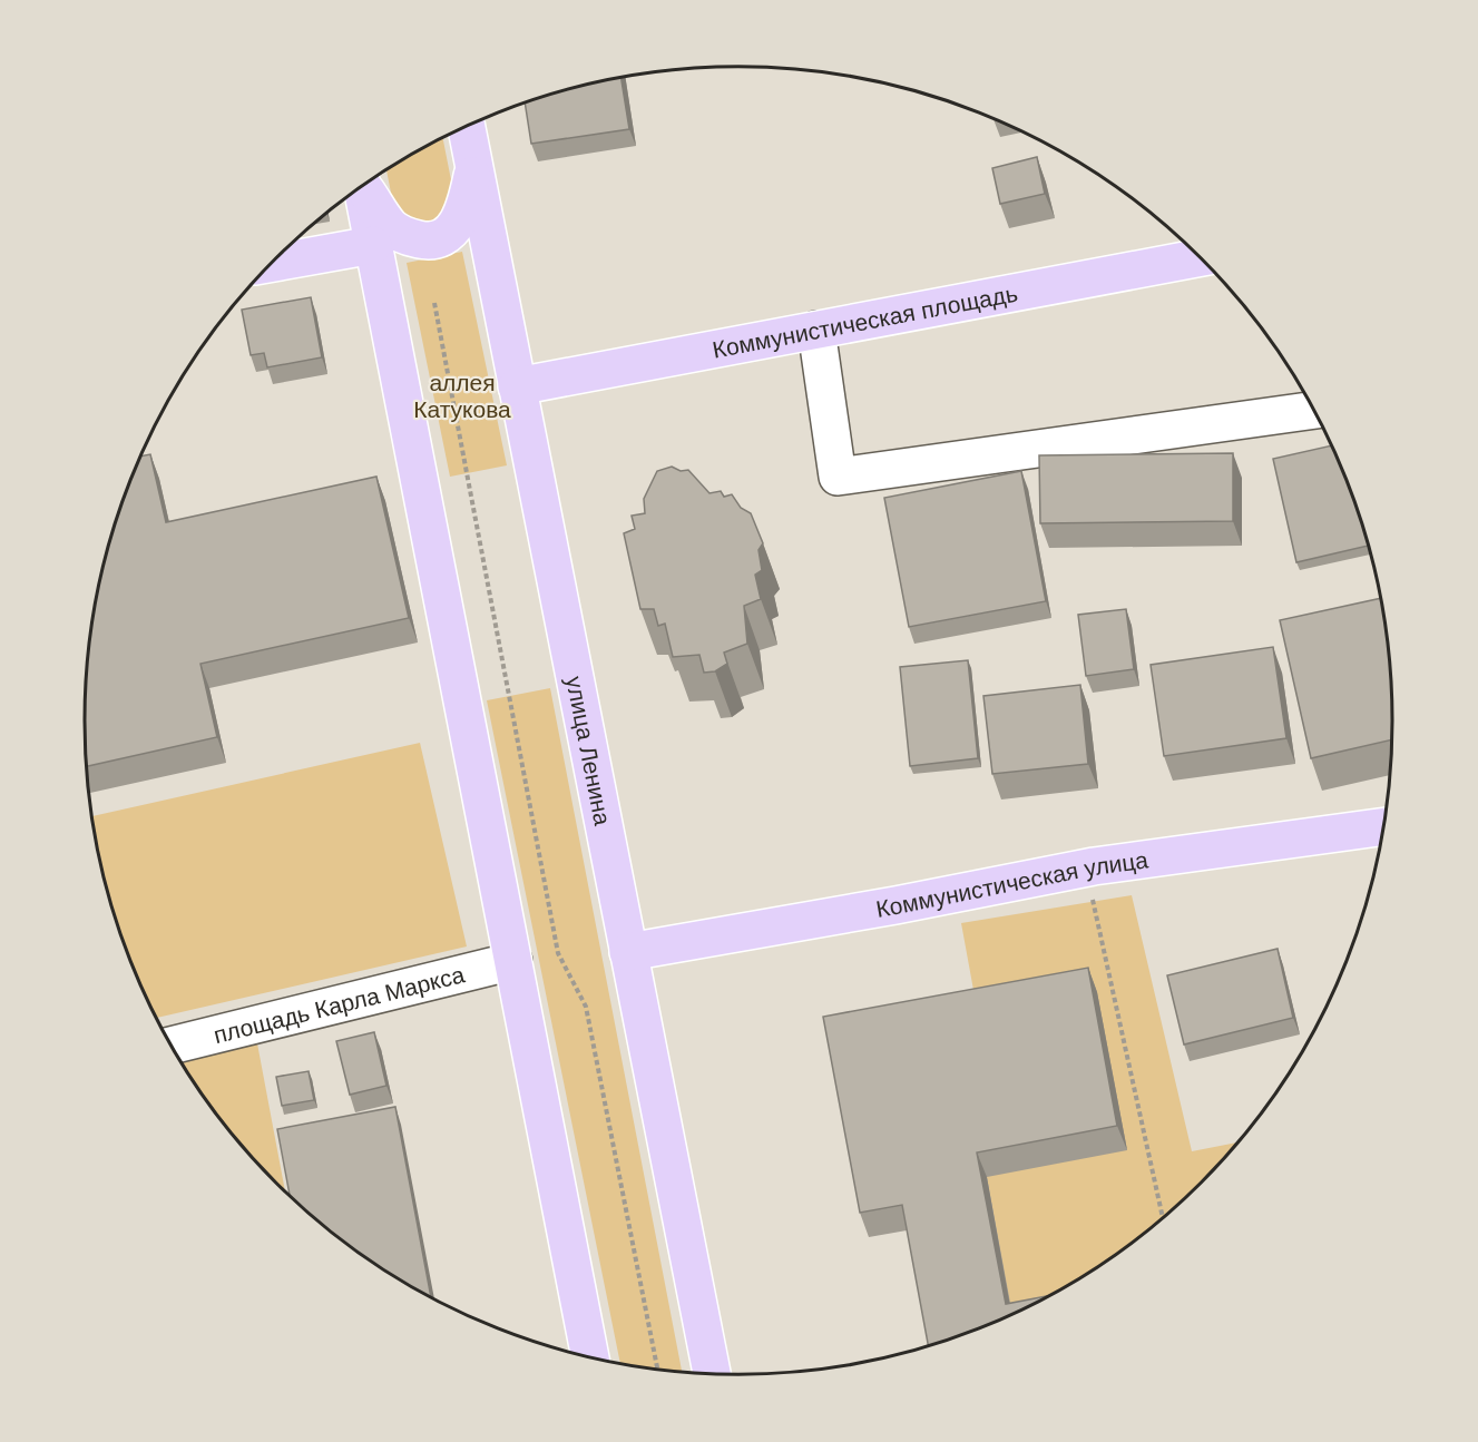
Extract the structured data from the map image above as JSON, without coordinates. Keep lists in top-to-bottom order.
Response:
{
  "streets": {
    "main road": ["Коммунистическая площадь", "улица Ленина", "Коммунистическая улица"],
    "street": ["площадь Карла Маркса"]
  },
  "crossings": [
    ["Коммунистическая площадь", "улица Ленина"],
    ["улица Ленина", "Коммунистическая улица"]
  ],
  "parks": ["аллея Катукова"]
}
